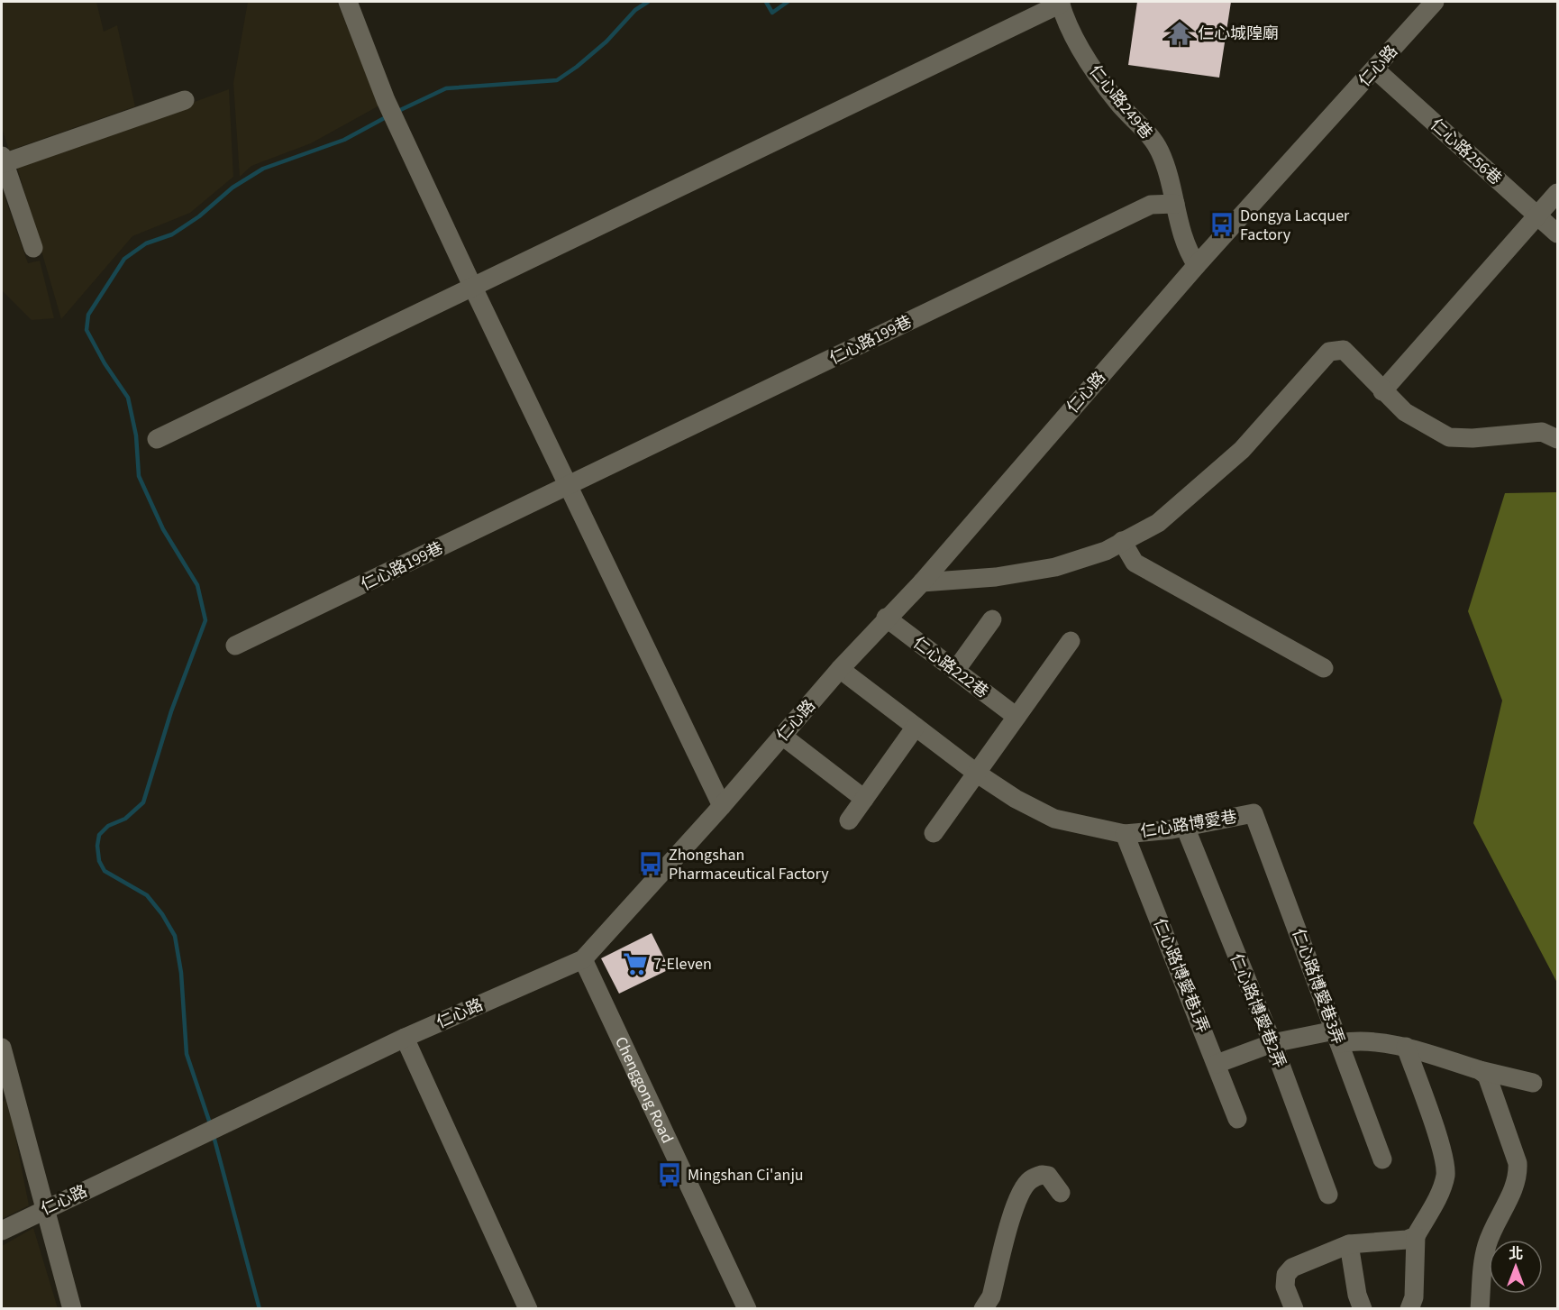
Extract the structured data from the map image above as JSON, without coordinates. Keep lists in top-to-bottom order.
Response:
{
  "streets": {
    "street": [
      "仁心路",
      "仁心路249巷",
      "仁心路256巷",
      "仁心路199巷",
      "仁心路222巷",
      "仁心路博愛巷",
      "仁心路博愛巷1弄",
      "仁心路博愛巷3弄",
      "仁心路博愛巷2弄",
      "Chenggong Road"
    ]
  },
  "crossings": [
    ["仁心路", "仁心路249巷"],
    ["仁心路", "仁心路256巷"],
    ["仁心路", "仁心路222巷"],
    ["仁心路", "仁心路博愛巷"],
    ["仁心路", "Chenggong Road"],
    ["仁心路249巷", "仁心路199巷"],
    ["仁心路博愛巷", "仁心路博愛巷1弄"],
    ["仁心路博愛巷", "仁心路博愛巷3弄"],
    ["仁心路博愛巷", "仁心路博愛巷2弄"]
  ],
  "places": {
    "temple": ["仁心城隍廟"],
    "bus stop": ["Dongya Lacquer Factory", "Zhongshan Pharmaceutical Factory", "Mingshan Ci'anju"],
    "supermarket": ["7-Eleven"]
  },
  "north": "top"
}
